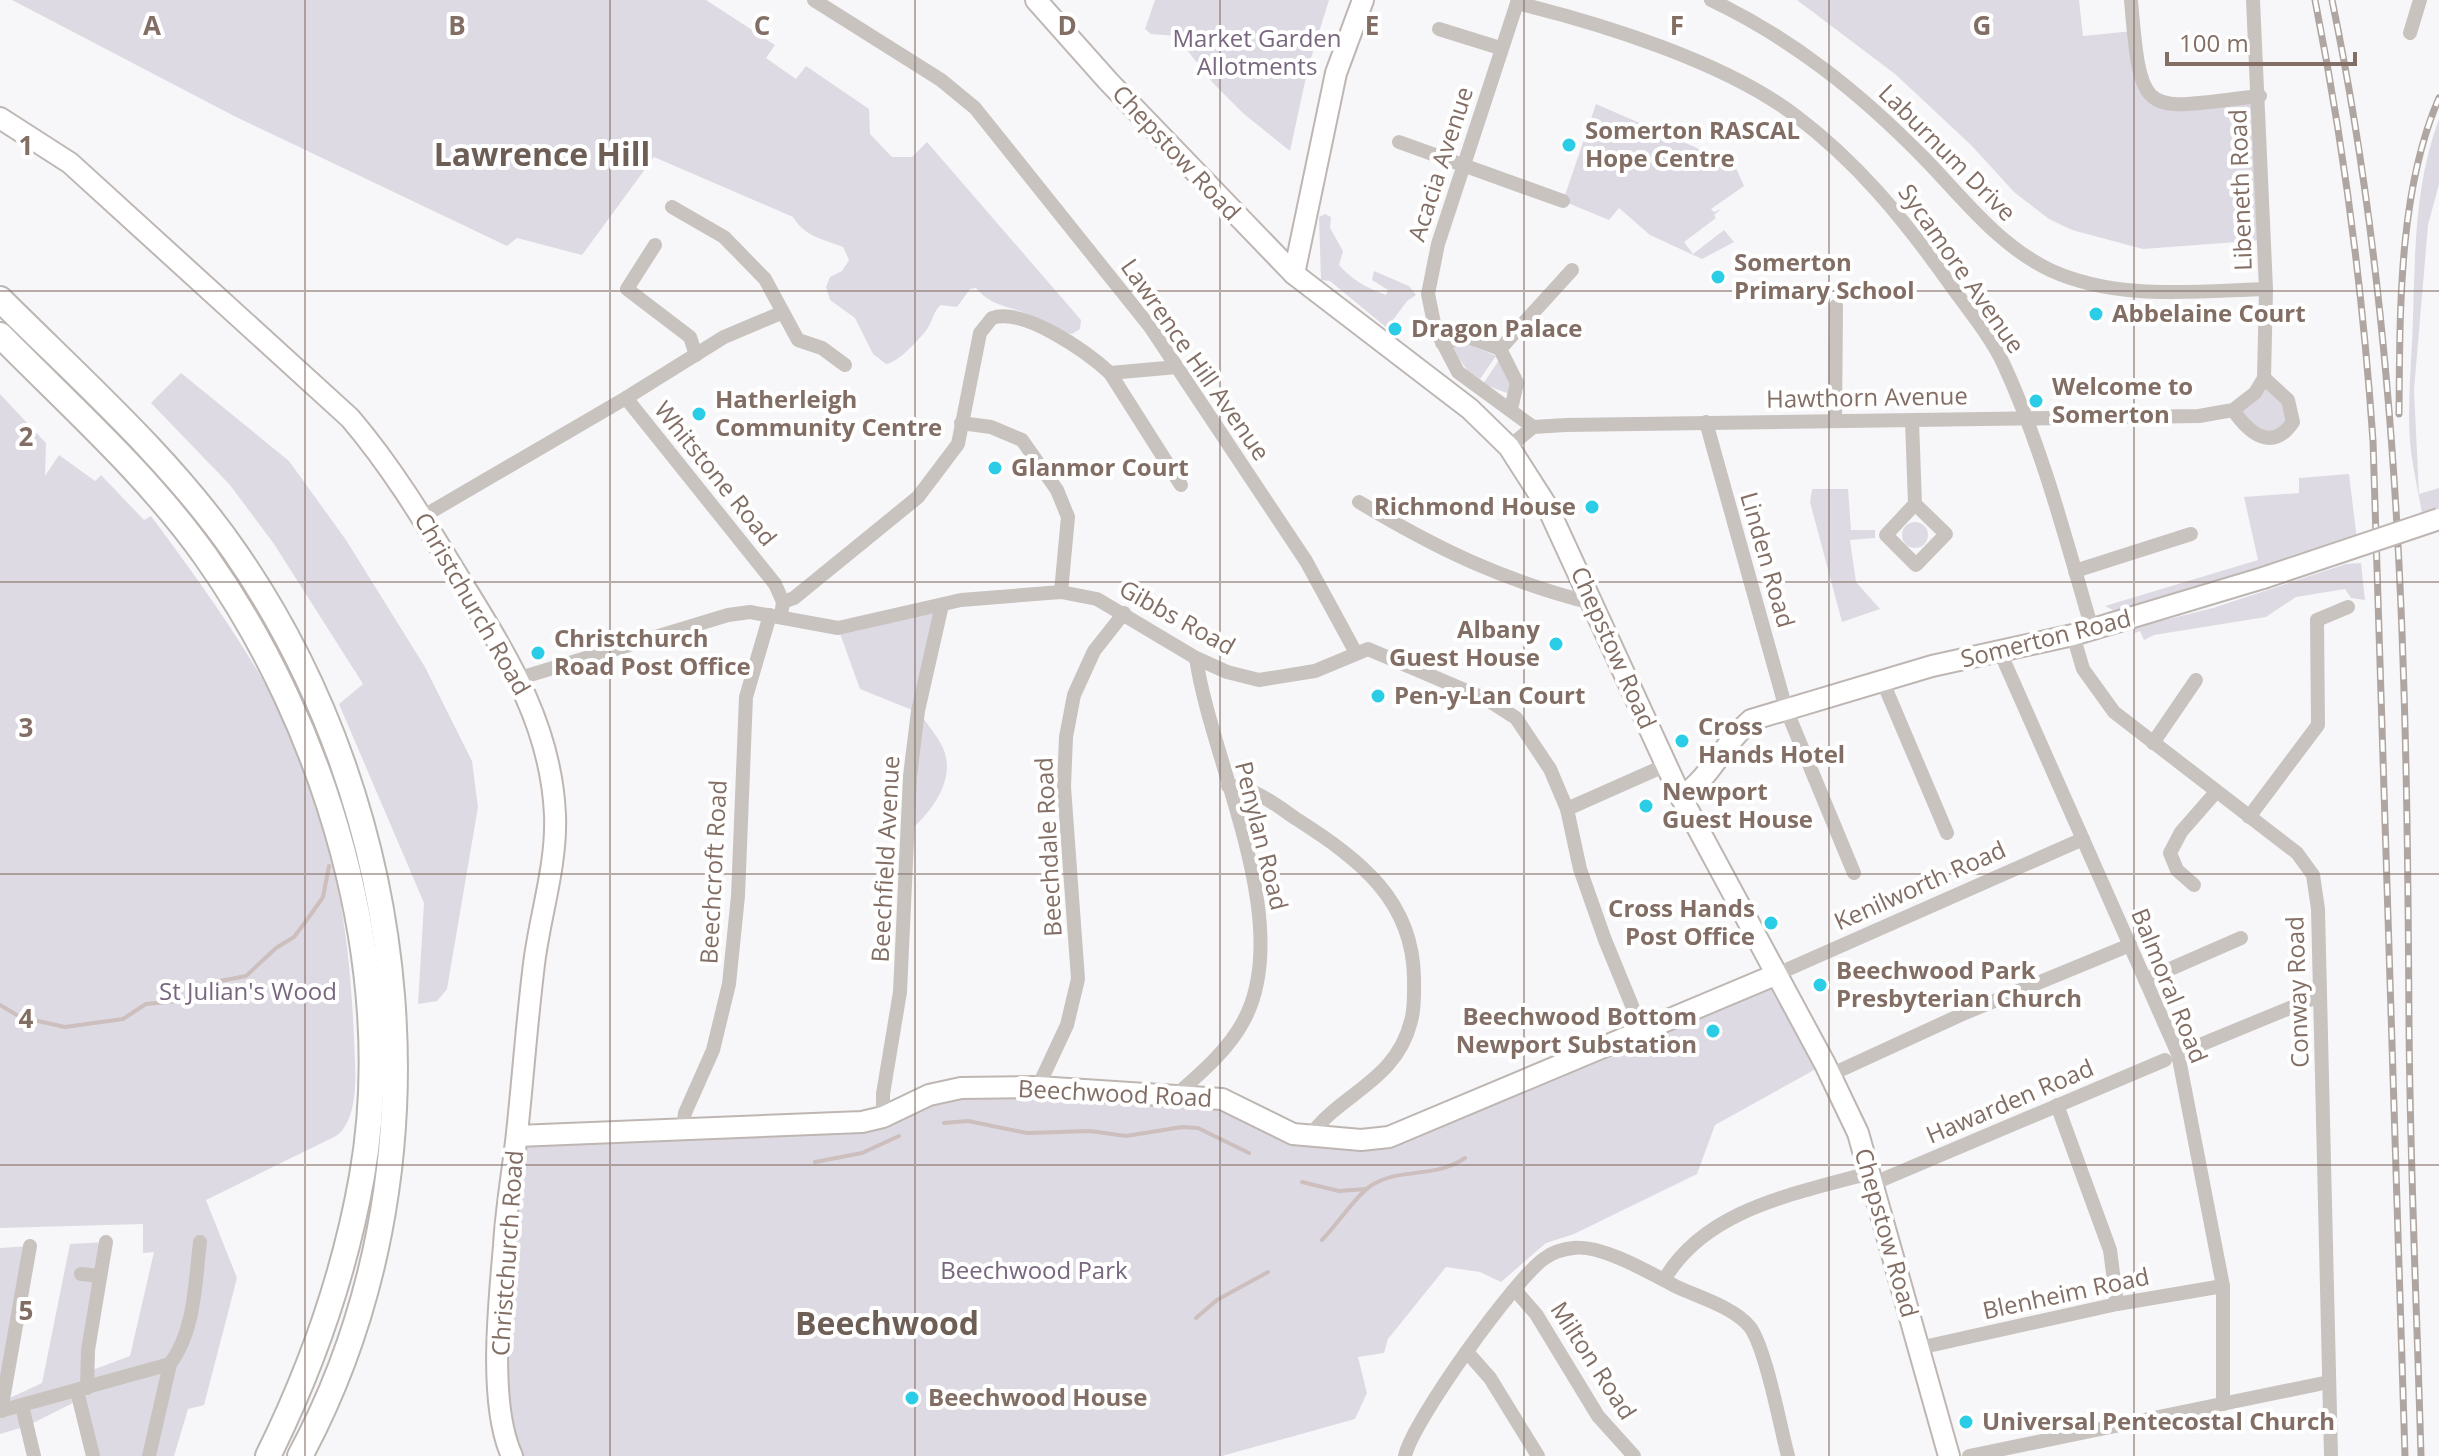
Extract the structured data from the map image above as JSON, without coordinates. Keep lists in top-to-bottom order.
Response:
{
  "streets": {
    "street": [
      "Chepstow Road",
      "Laburnum Drive",
      "Acacia Avenue",
      "Libeneth Road",
      "Sycamore Avenue",
      "Lawrence Hill Avenue",
      "Hawthorn Avenue",
      "Whitstone Road",
      "Linden Road",
      "Christchurch Road",
      "Gibbs Road",
      "Somerton Road",
      "Penylan Road",
      "Beechdale Road",
      "Beechfield Avenue",
      "Beechcroft Road",
      "Kenilworth Road",
      "Balmoral Road",
      "Conway Road",
      "Beechwood Road",
      "Hawarden Road",
      "Blenheim Road",
      "Milton Road"
    ]
  },
  "crossings": [
    ["Chepstow Road", "Somerton Road"],
    ["Chepstow Road", "Kenilworth Road"],
    ["Chepstow Road", "Beechwood Road"],
    ["Chepstow Road", "Hawarden Road"],
    ["Chepstow Road", "Blenheim Road"],
    ["Laburnum Drive", "Libeneth Road"],
    ["Acacia Avenue", "Sycamore Avenue"],
    ["Acacia Avenue", "Hawthorn Avenue"],
    ["Sycamore Avenue", "Hawthorn Avenue"],
    ["Sycamore Avenue", "Somerton Road"],
    ["Sycamore Avenue", "Conway Road"],
    ["Lawrence Hill Avenue", "Gibbs Road"],
    ["Hawthorn Avenue", "Linden Road"],
    ["Whitstone Road", "Christchurch Road"],
    ["Linden Road", "Somerton Road"],
    ["Christchurch Road", "Gibbs Road"],
    ["Christchurch Road", "Beechwood Road"],
    ["Gibbs Road", "Penylan Road"],
    ["Gibbs Road", "Beechdale Road"],
    ["Gibbs Road", "Beechfield Avenue"],
    ["Gibbs Road", "Beechcroft Road"],
    ["Somerton Road", "Balmoral Road"],
    ["Somerton Road", "Conway Road"],
    ["Penylan Road", "Beechwood Road"],
    ["Beechdale Road", "Beechwood Road"],
    ["Beechfield Avenue", "Beechwood Road"],
    ["Beechcroft Road", "Beechwood Road"],
    ["Kenilworth Road", "Balmoral Road"],
    ["Kenilworth Road", "Beechwood Road"],
    ["Balmoral Road", "Hawarden Road"],
    ["Balmoral Road", "Blenheim Road"],
    ["Conway Road", "Hawarden Road"]
  ],
  "districts": ["Lawrence Hill", "Beechwood"],
  "parks": ["Market Garden Allotments", "St Julian's Wood", "Beechwood Park"],
  "places": [
    "Somerton RASCAL Hope Centre",
    "Somerton Primary School",
    "Abbelaine Court",
    "Dragon Palace",
    "Welcome to Somerton",
    "Hatherleigh Community Centre",
    "Glanmor Court",
    "Richmond House",
    "Albany Guest House",
    "Christchurch Road Post Office",
    "Pen-y-Lan Court",
    "Cross Hands Hotel",
    "Newport Guest House",
    "Cross Hands Post Office",
    "Beechwood Park Presbyterian Church",
    "Beechwood Bottom Newport Substation",
    "Beechwood House",
    "Universal Pentecostal Church"
  ],
  "scale_bar": "100 m",
  "grid": {
    "columns": [
      "A",
      "B",
      "C",
      "D",
      "E",
      "F",
      "G"
    ],
    "rows": [
      "1",
      "2",
      "3",
      "4",
      "5"
    ]
  }
}
